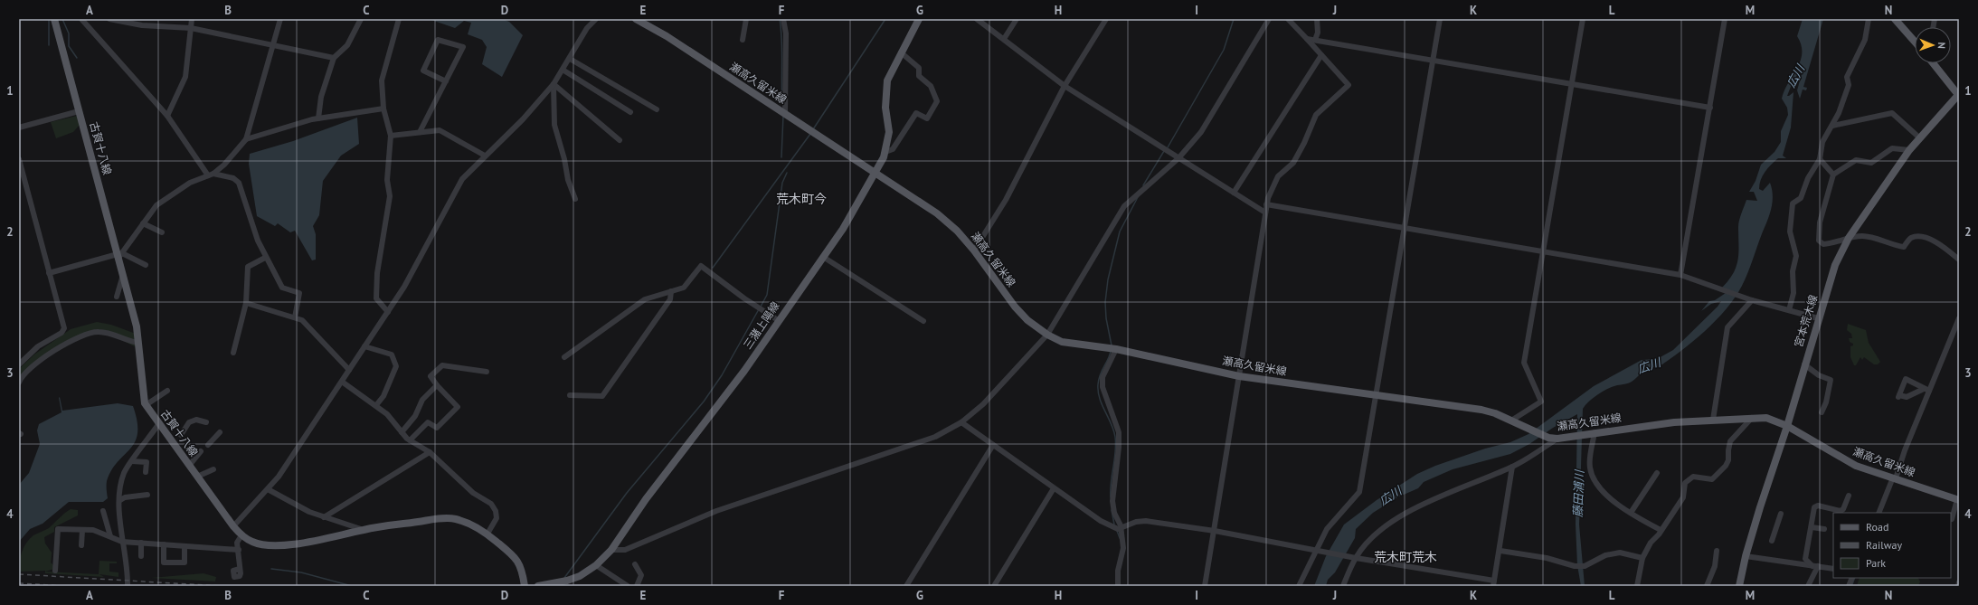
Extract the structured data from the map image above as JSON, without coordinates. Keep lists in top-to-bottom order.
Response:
{
  "streets": {
    "main road": [
      "瀬高久留米線",
      "古賀十八線",
      "宮本荒木線",
      "三潴上陽線"
    ]
  },
  "crossings": [
    ["瀬高久留米線", "宮本荒木線"],
    ["瀬高久留米線", "三潴上陽線"]
  ],
  "districts": ["荒木町今", "荒木町荒木"],
  "water": ["広川", "藤田浦川"],
  "legend": ["Road", "Railway", "Park"],
  "north": "right",
  "grid": {
    "columns": [
      "A",
      "B",
      "C",
      "D",
      "E",
      "F",
      "G",
      "H",
      "I",
      "J",
      "K",
      "L",
      "M",
      "N"
    ],
    "rows": [
      "1",
      "2",
      "3",
      "4"
    ]
  }
}
